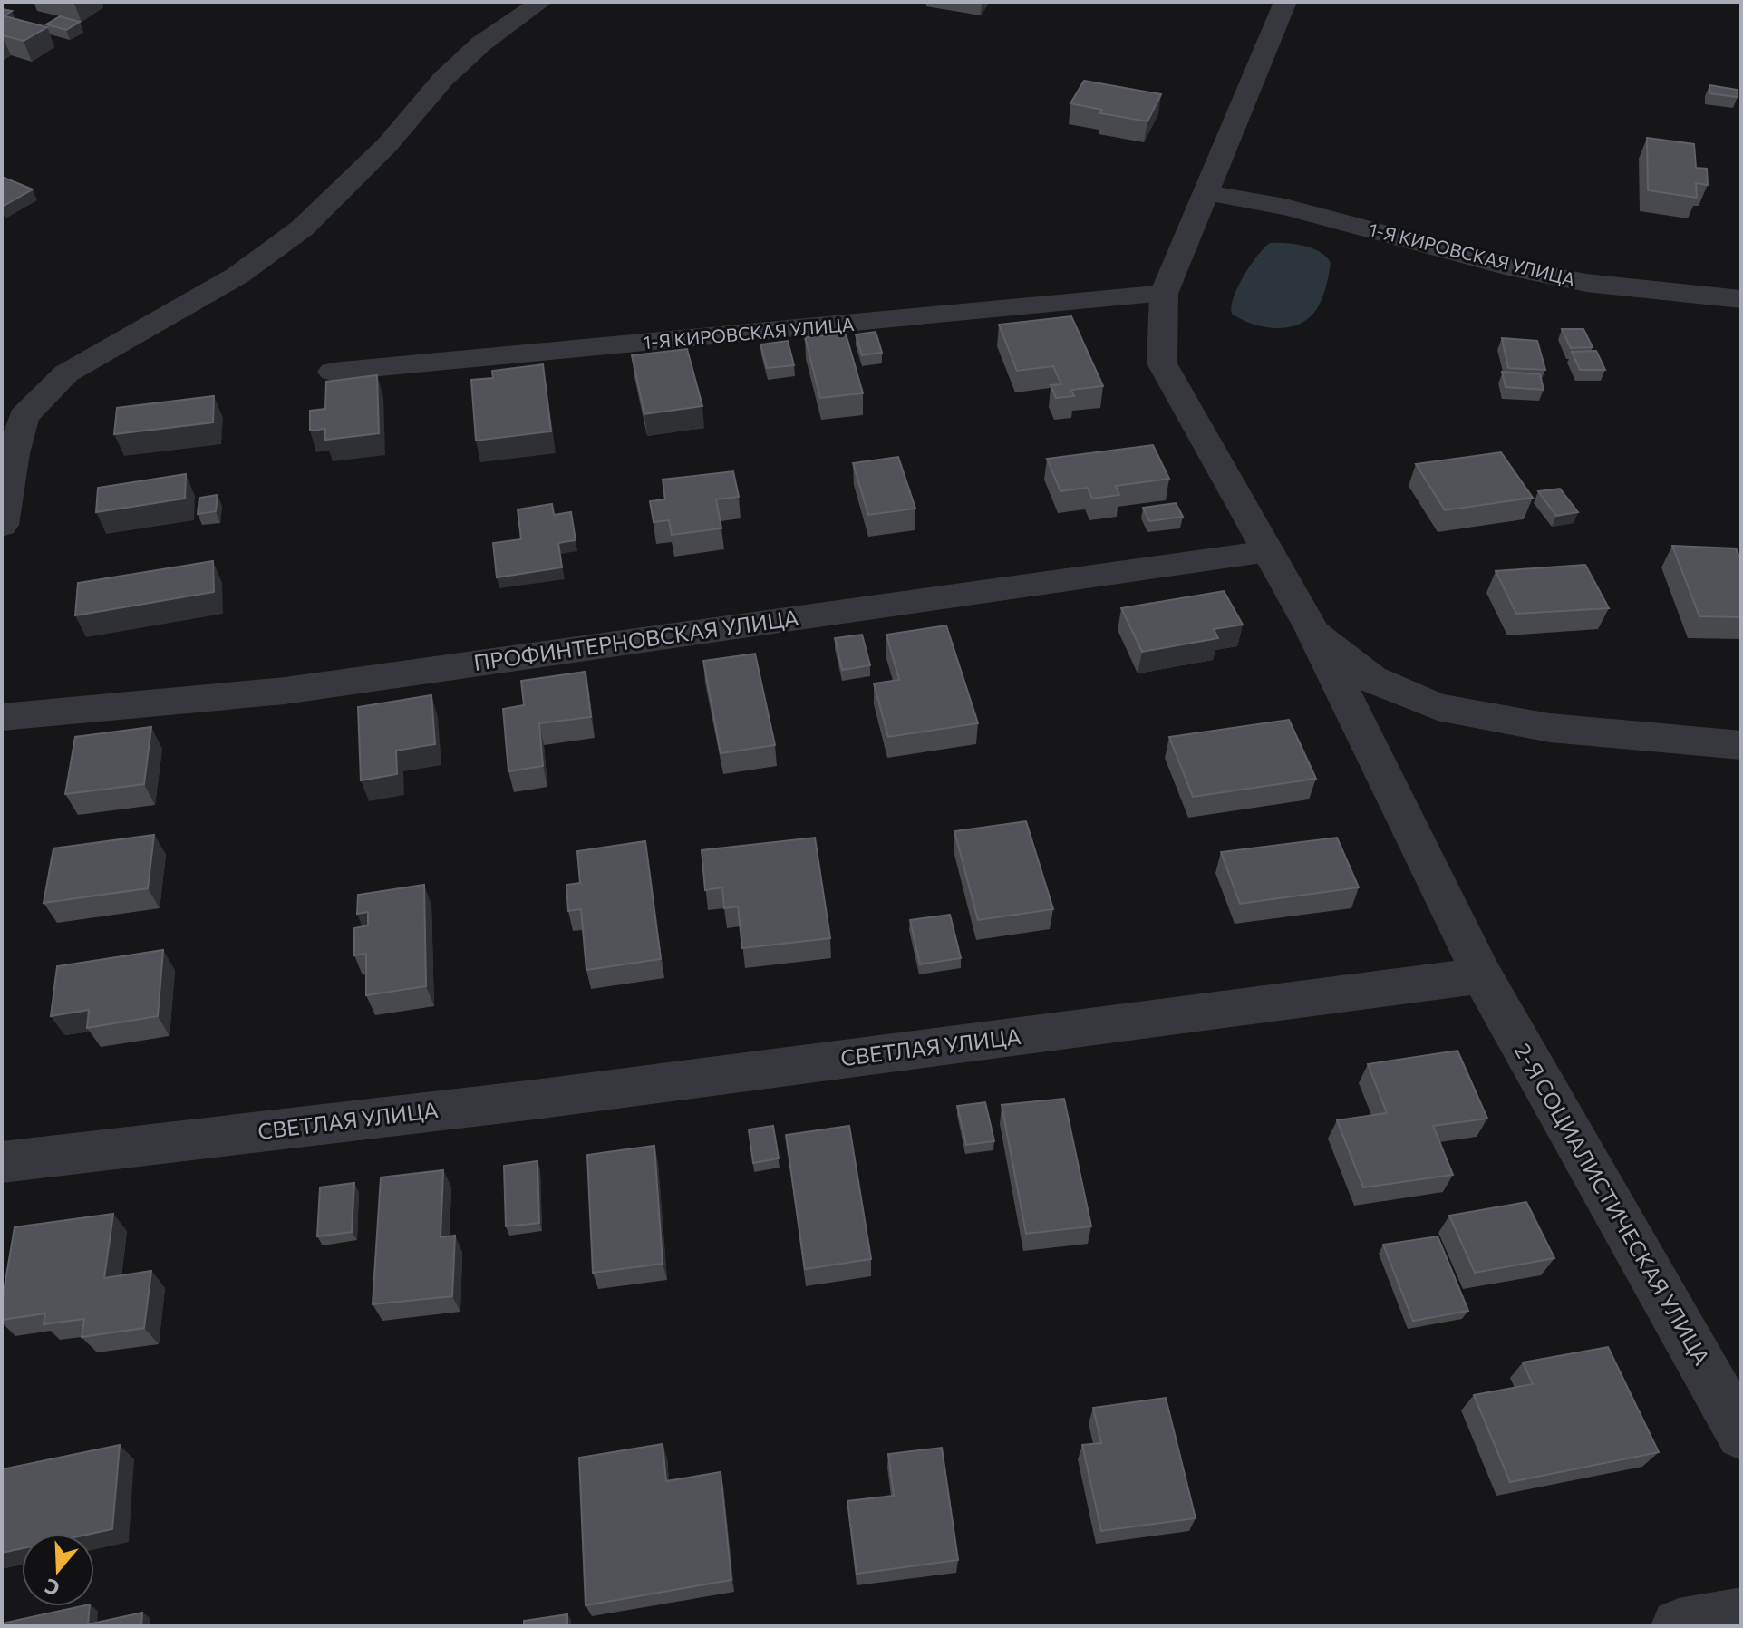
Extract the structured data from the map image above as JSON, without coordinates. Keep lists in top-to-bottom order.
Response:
{
  "streets": {
    "street": [
      "1-Я КИРОВСКАЯ УЛИЦА",
      "ПРОФИНТЕРНОВСКАЯ УЛИЦА",
      "СВЕТЛАЯ УЛИЦА",
      "2-Я СОЦИАЛИСТИЧЕСКАЯ УЛИЦА"
    ]
  },
  "crossings": [
    ["СВЕТЛАЯ УЛИЦА", "2-Я СОЦИАЛИСТИЧЕСКАЯ УЛИЦА"]
  ],
  "north": "bottom"
}
